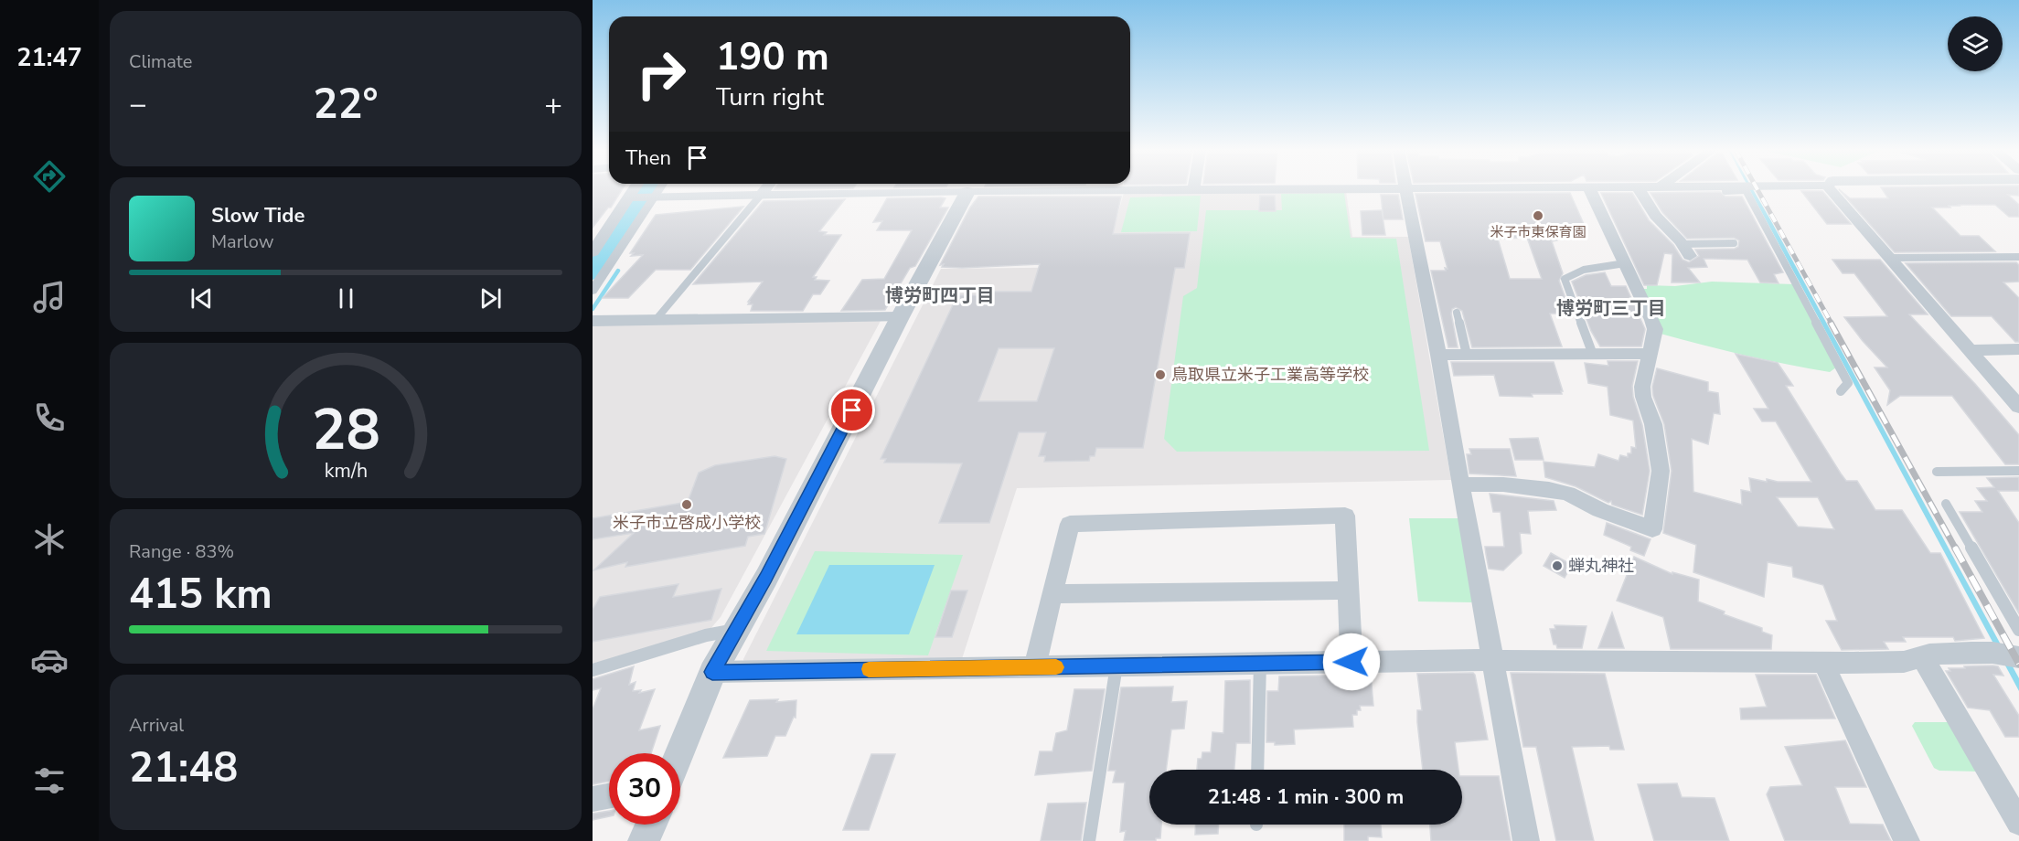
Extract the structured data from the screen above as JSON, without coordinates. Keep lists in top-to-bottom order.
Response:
{
  "districts": ["博労町四丁目", "博労町三丁目"],
  "places": [
    "米子市東保育園",
    "鳥取県立米子工業高等学校",
    "米子市立啓成小学校",
    "蝉丸神社"
  ],
  "page": {
    "tabs": "21:47",
    "tile": [
      "Climate",
      ["Range · 83%", "415 km"],
      ["Arrival", "21:48"]
    ],
    "turn": ["190 m", "Turn right"],
    "heat": ["−", "22°", "+"],
    "then": "Then",
    "song": ["Slow Tide", "Marlow"],
    "limit": "30",
    "trip": "21:48 · 1 min · 300 m",
    "gauge": ["28", "km/h"]
  }
}
